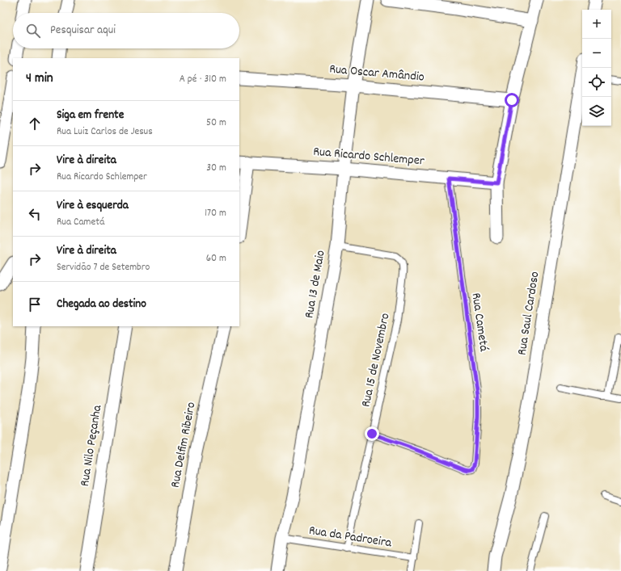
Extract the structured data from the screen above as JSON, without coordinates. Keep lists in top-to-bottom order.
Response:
{
  "streets": {
    "street": [
      "Rua Oscar Amândio",
      "Rua Ricardo Schlemper",
      "Rua 13 de Maio",
      "Rua Saul Cardoso",
      "Rua Delfim Ribeiro",
      "Rua Nilo Peçanha"
    ],
    "lane": ["Rua Cametá", "Rua 15 de Novembro", "Rua da Padroeira"]
  },
  "crossings": [
    ["Rua Oscar Amândio", "Rua 13 de Maio"],
    ["Rua Ricardo Schlemper", "Rua 13 de Maio"],
    ["Rua Ricardo Schlemper", "Rua Cametá"],
    ["Rua 13 de Maio", "Rua 15 de Novembro"],
    ["Rua 13 de Maio", "Rua da Padroeira"],
    ["Rua Cametá", "Rua 15 de Novembro"],
    ["Rua 15 de Novembro", "Rua da Padroeira"]
  ],
  "page": {
    "map_buttons": ["+", "−"],
    "search": "Pesquisar aqui",
    "heading": ["4 min", "A pé · 310 m"],
    "list": [
      ["Siga em frente", "Rua Luiz Carlos de Jesus", "50 m"],
      ["Vire à direita", "Rua Ricardo Schlemper", "30 m"],
      ["Vire à esquerda", "Rua Cametá", "170 m"],
      ["Vire à direita", "Servidão 7 de Setembro", "60 m"],
      "Chegada ao destino"
    ]
  }
}
